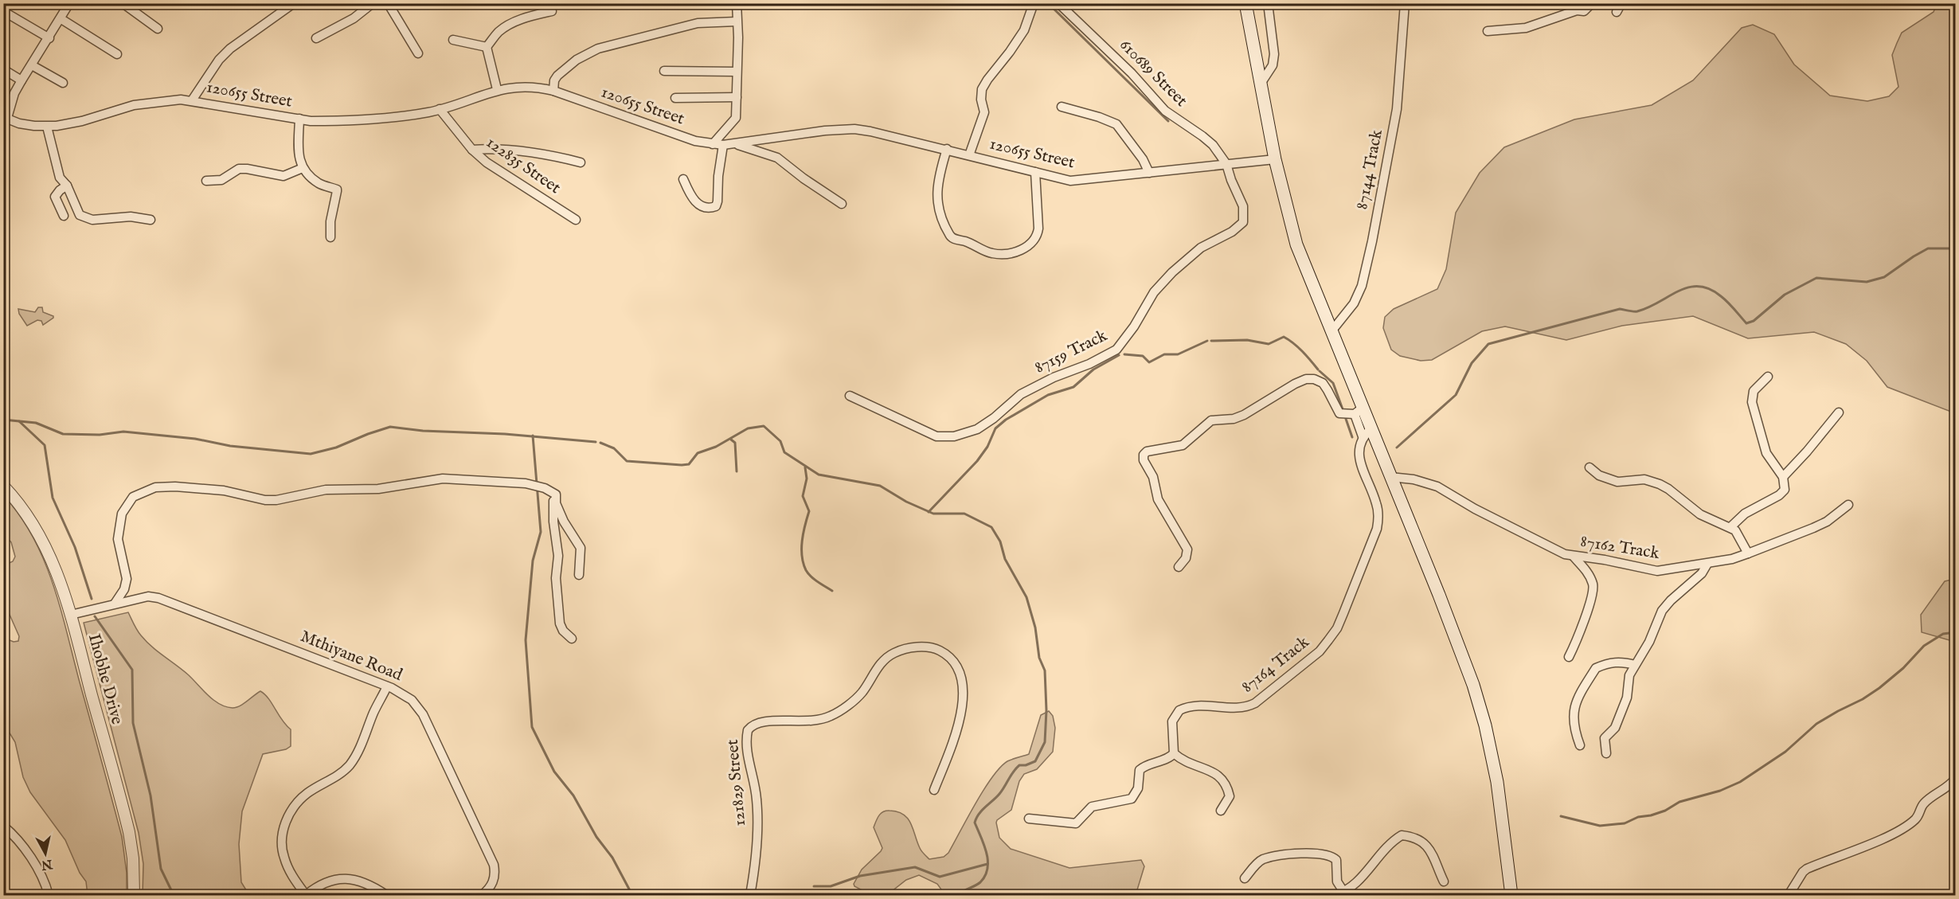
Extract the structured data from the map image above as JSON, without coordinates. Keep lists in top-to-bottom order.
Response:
{
  "streets": {
    "street": [
      "610689 Street",
      "120655 Street",
      "122835 Street",
      "87144 Track",
      "87159 Track",
      "87162 Track",
      "Mthiyane Road",
      "87164 Track",
      "Ihobhe Drive",
      "121829 Street"
    ]
  },
  "crossings": [
    ["610689 Street", "120655 Street"],
    ["610689 Street", "87159 Track"],
    ["120655 Street", "122835 Street"],
    ["120655 Street", "87159 Track"],
    ["Mthiyane Road", "Ihobhe Drive"]
  ],
  "north": "bottom"
}
